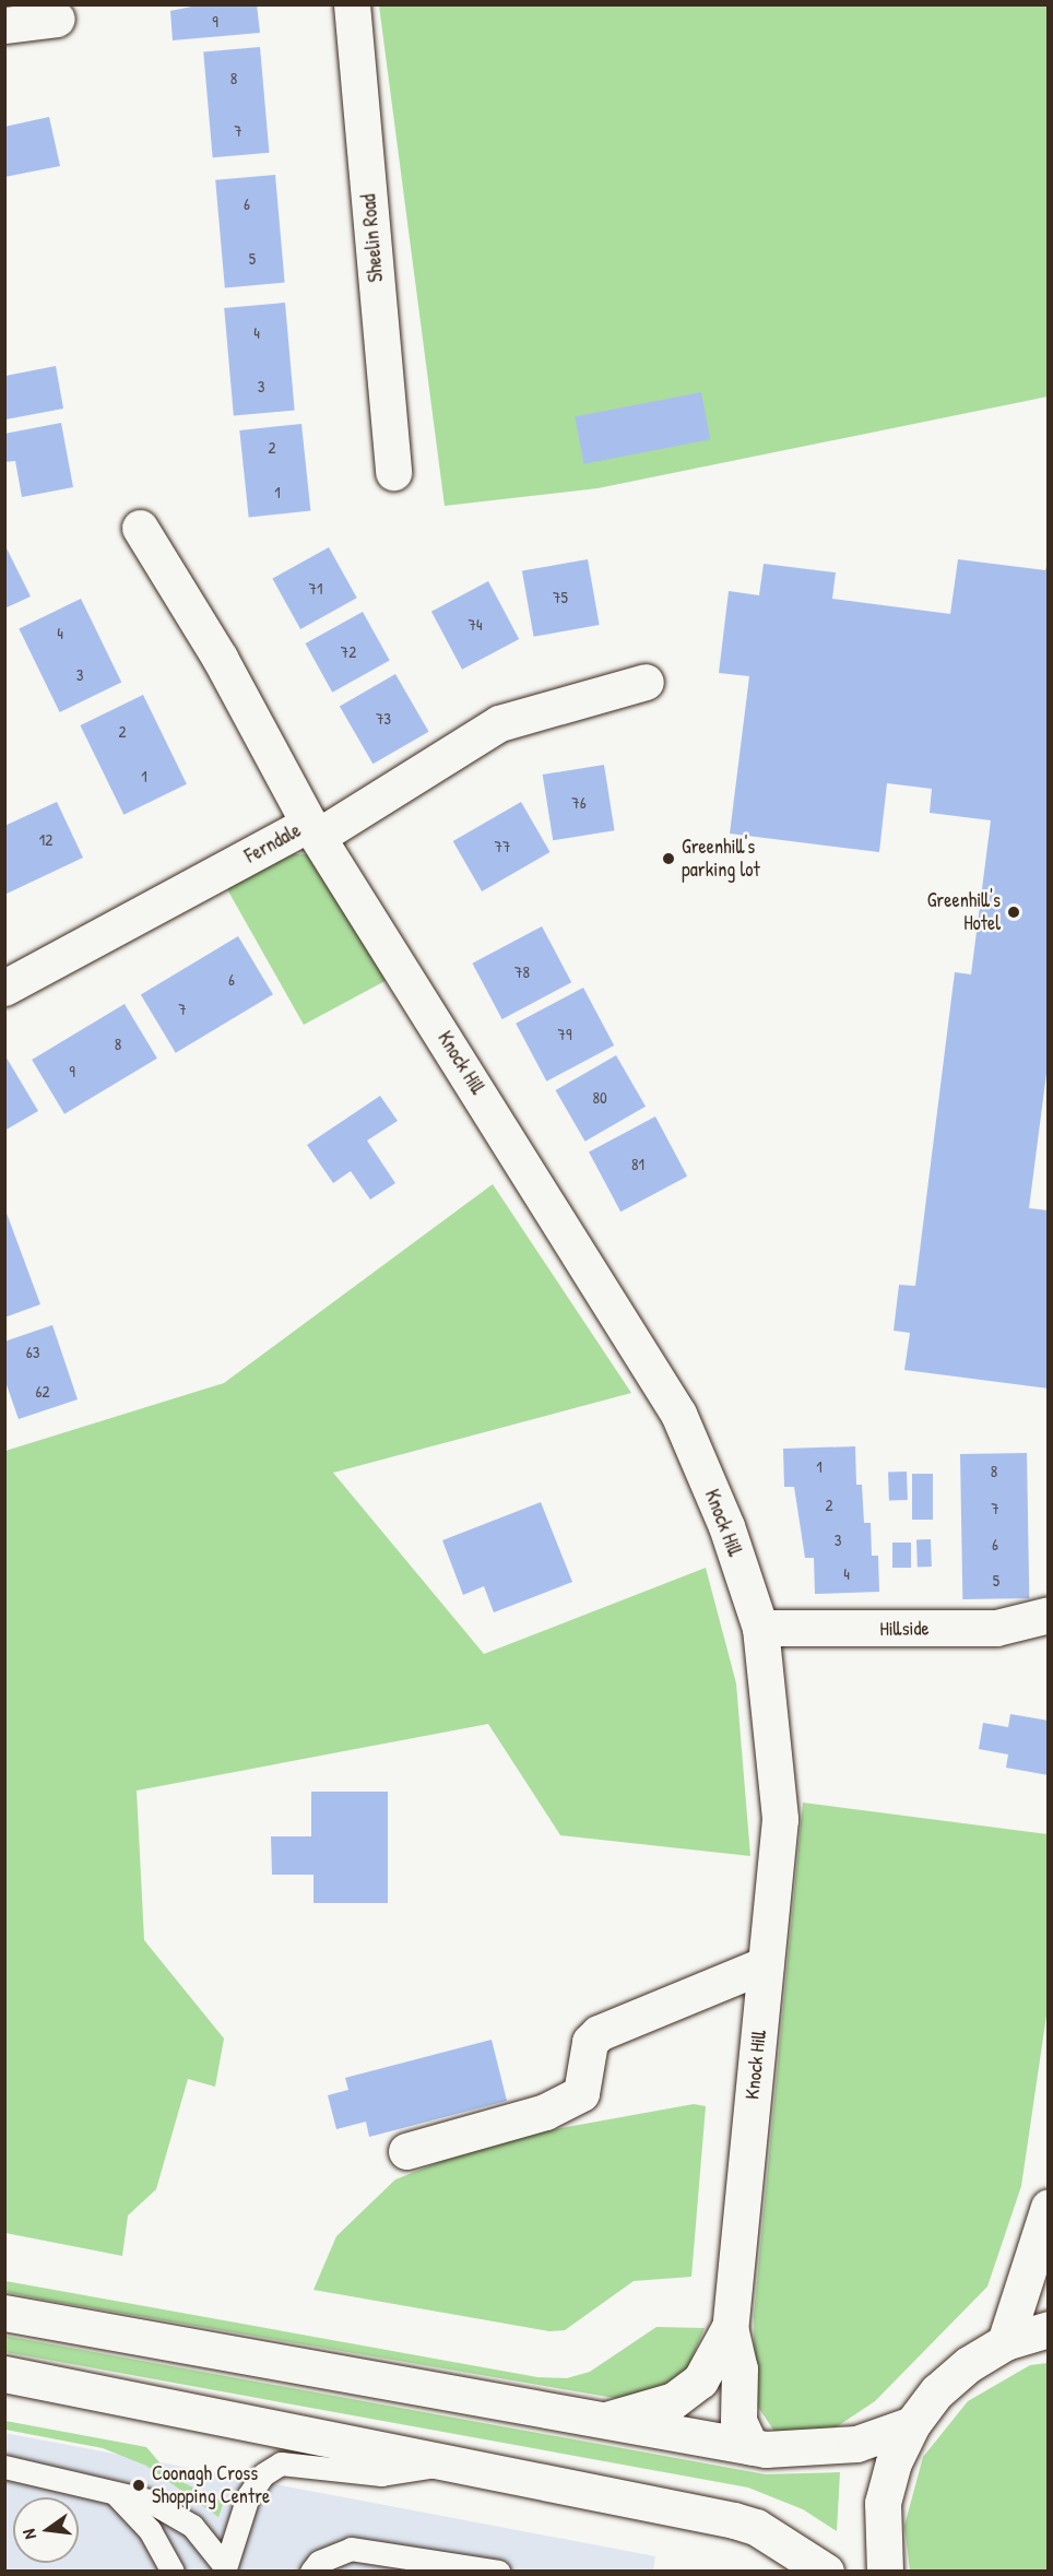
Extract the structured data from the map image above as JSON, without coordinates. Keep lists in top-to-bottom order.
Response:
{
  "streets": {
    "street": [
      "Sheelin Road",
      "Ferndale",
      "Knock Hill",
      "Hillside"
    ]
  },
  "crossings": [
    ["Ferndale", "Knock Hill"],
    ["Knock Hill", "Hillside"]
  ],
  "places": ["Greenhill's parking lot", "Greenhill's Hotel", "Coonagh Cross Shopping Centre"],
  "house_numbers": [
    "9",
    "8",
    "7",
    "6",
    "5",
    "4",
    "3",
    "2",
    "1",
    "71",
    "75",
    "74",
    "4",
    "72",
    "3",
    "73",
    "2",
    "1",
    "76",
    "12",
    "77",
    "78",
    "6",
    "7",
    "79",
    "8",
    "9",
    "80",
    "81",
    "63",
    "62",
    "1",
    "8",
    "2",
    "7",
    "3",
    "6",
    "4",
    "5"
  ],
  "north": "left"
}
